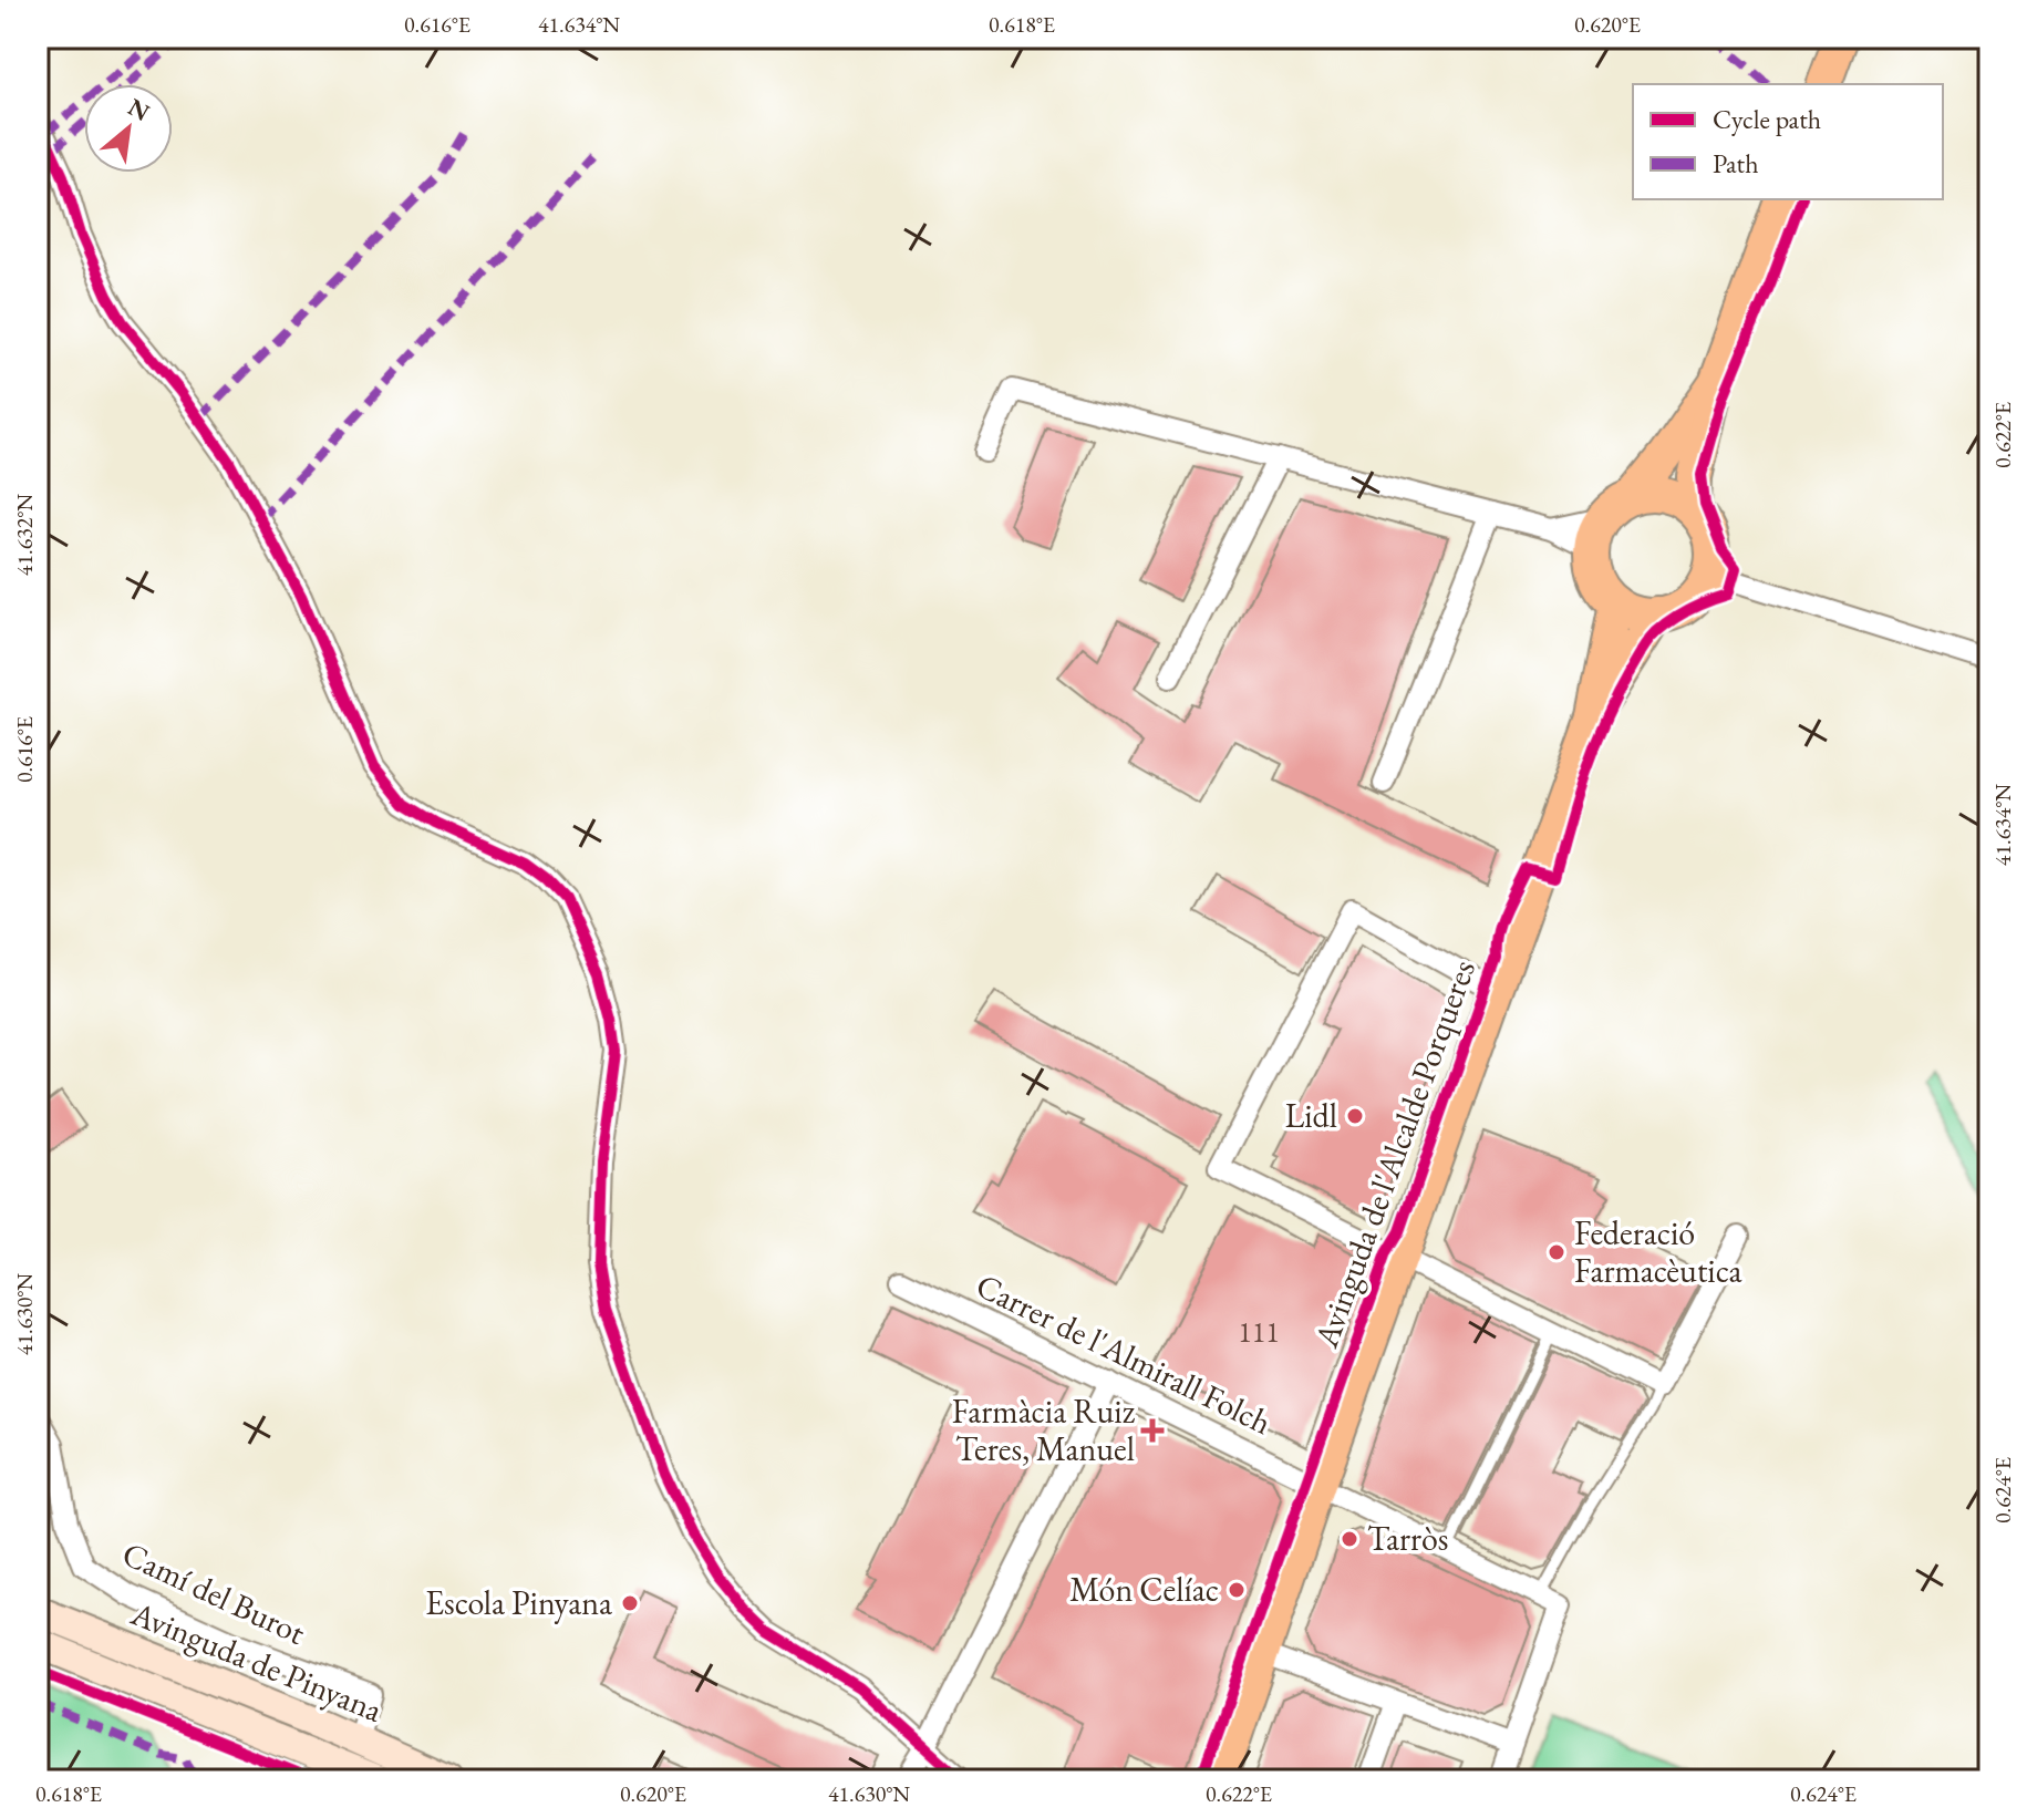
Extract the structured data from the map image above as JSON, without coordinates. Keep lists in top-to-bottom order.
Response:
{
  "streets": {
    "main road": ["Avinguda de l'Alcalde Porqueres"],
    "street": ["Carrer de l'Almirall Folch", "Camí del Burot", "Avinguda de Pinyana"]
  },
  "crossings": [
    ["Avinguda de l'Alcalde Porqueres", "Carrer de l'Almirall Folch"],
    ["Camí del Burot", "Avinguda de Pinyana"]
  ],
  "places": {
    "other": [
      "Lidl",
      "Federació Farmacèutica",
      "Tarròs",
      "Món Celíac",
      "Escola Pinyana"
    ],
    "health": ["Farmàcia Ruiz Teres, Manuel"]
  },
  "house_numbers": ["111"],
  "legend": ["Cycle path", "Path"],
  "north": "top right",
  "coordinates": [
    "0.616°E",
    "41.634°N",
    "0.618°E",
    "0.620°E",
    "0.622°E",
    "41.632°N",
    "41.630°N",
    "0.624°E"
  ]
}
